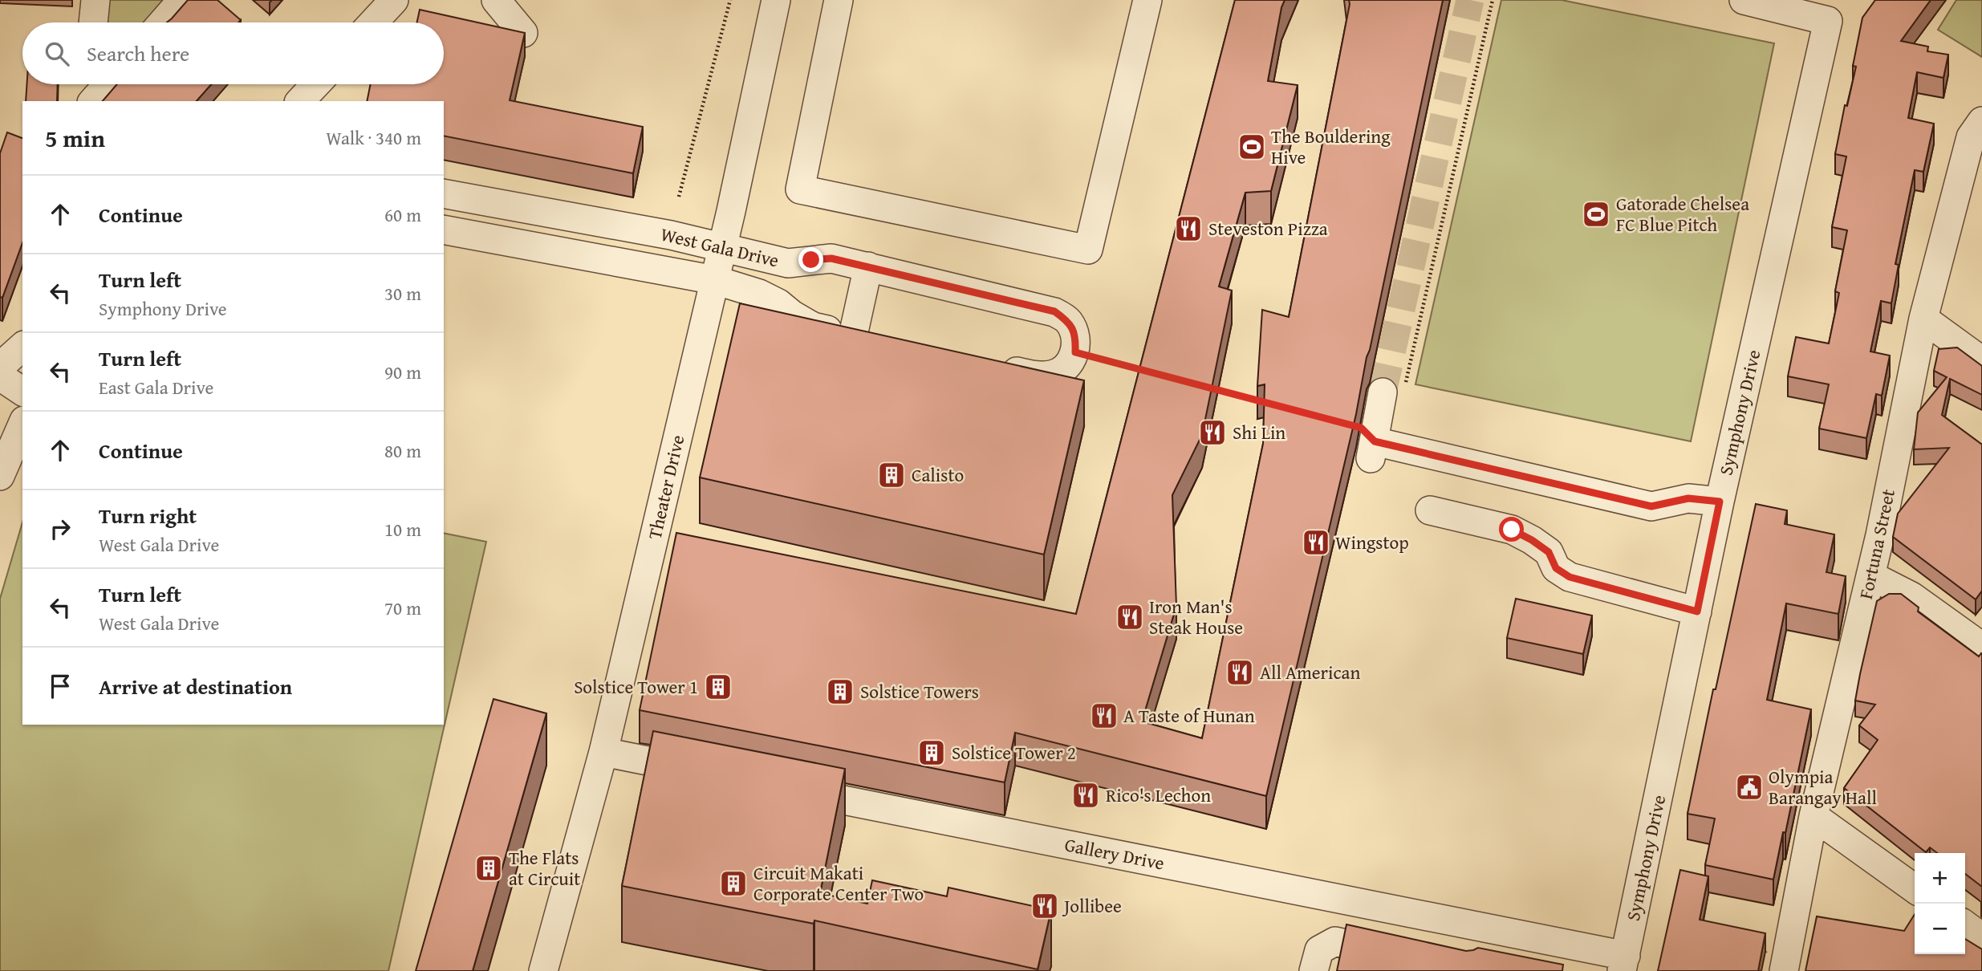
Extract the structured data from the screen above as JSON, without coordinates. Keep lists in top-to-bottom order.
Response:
{
  "streets": {
    "street": [
      "West Gala Drive",
      "Symphony Drive",
      "Theater Drive",
      "Fortuna Street",
      "Gallery Drive"
    ]
  },
  "crossings": [
    ["West Gala Drive", "Theater Drive"],
    ["Symphony Drive", "Gallery Drive"]
  ],
  "places": {
    "sports": ["The Bouldering Hive", "Gatorade Chelsea FC Blue Pitch"],
    "restaurant": [
      "Steveston Pizza",
      "Shi Lin",
      "Wingstop",
      "Iron Man's Steak House",
      "All American",
      "A Taste of Hunan",
      "Rico's Lechon",
      "Jollibee"
    ],
    "building": [
      "Calisto",
      "Solstice Tower 1",
      "Solstice Towers",
      "Solstice Tower 2",
      "The Flats at Circuit",
      "Circuit Makati Corporate Center Two"
    ],
    "public building": ["Olympia Barangay Hall"]
  },
  "page": {
    "search": "Search here",
    "heading": ["5 min", "Walk · 340 m"],
    "list": [
      ["Continue", "60 m"],
      ["Turn left", "Symphony Drive", "30 m"],
      ["Turn left", "East Gala Drive", "90 m"],
      ["Continue", "80 m"],
      ["Turn right", "West Gala Drive", "10 m"],
      ["Turn left", "West Gala Drive", "70 m"],
      "Arrive at destination"
    ],
    "map_buttons": ["+", "−"]
  }
}
